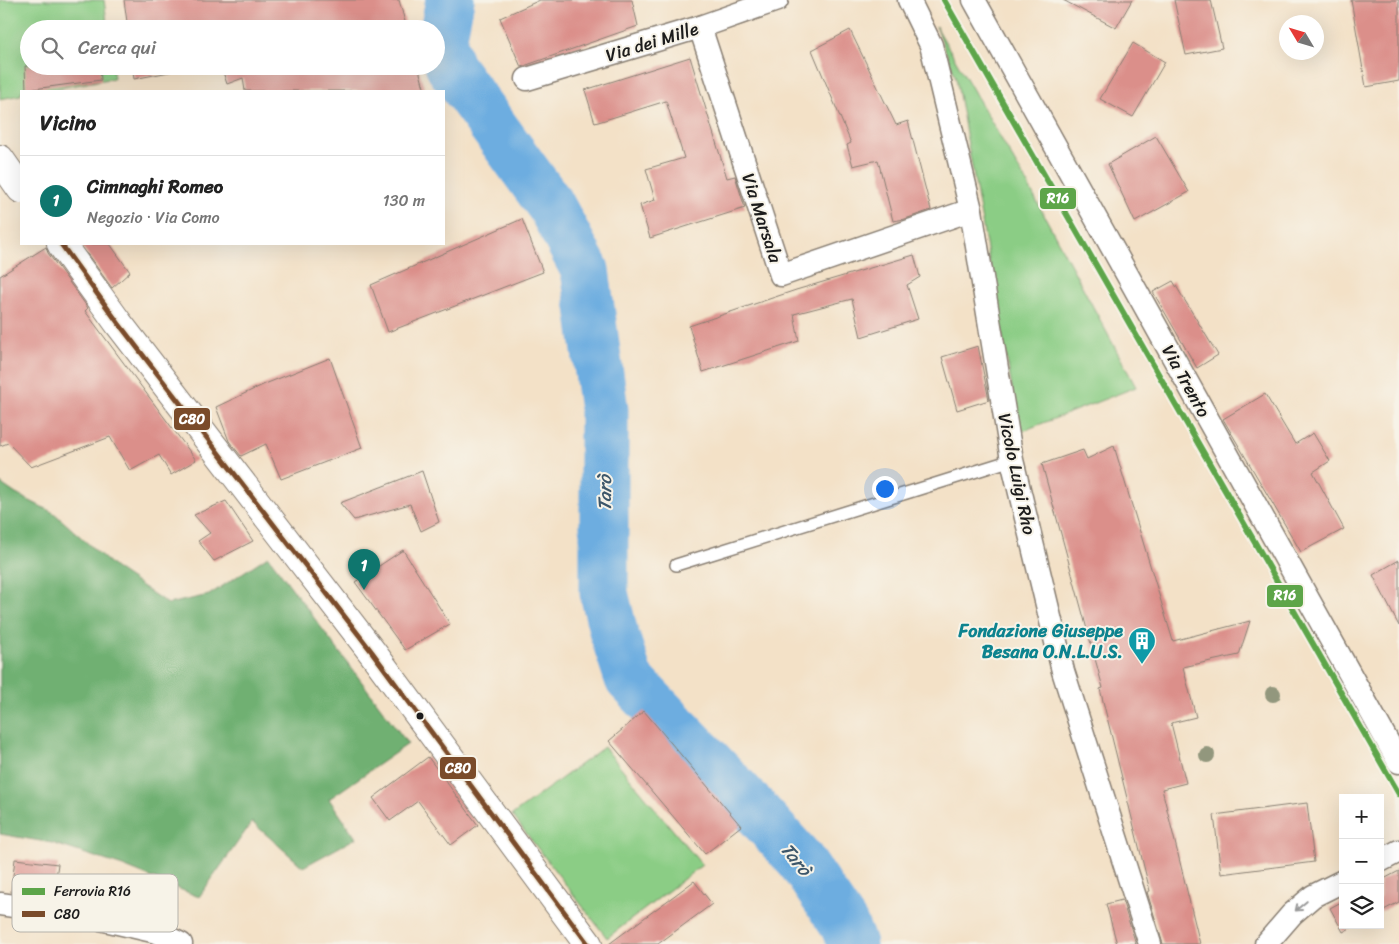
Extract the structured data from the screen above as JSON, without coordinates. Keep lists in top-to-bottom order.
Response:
{
  "streets": {
    "street": [
      "Via dei Mille",
      "Via Marsala",
      "Via Trento",
      "Vicolo Luigi Rho"
    ]
  },
  "crossings": [
    ["Via dei Mille", "Via Marsala"],
    ["Via Marsala", "Vicolo Luigi Rho"]
  ],
  "water": ["Tarò"],
  "places": {
    "building": ["Fondazione Giuseppe Besana O.N.L.U.S."]
  },
  "lines": ["rail line R16", "transit line C80"],
  "legend": ["Ferrovia R16", "C80"],
  "north": "top left",
  "page": {
    "search": "Cerca qui",
    "heading": "Vicino",
    "list": [
      {
        "mark": "1",
        "name": "Cimnaghi Romeo",
        "note": "Negozio · Via Como",
        "value": "130 m"
      }
    ],
    "pins": "1",
    "map_buttons": ["+", "−"]
  }
}
